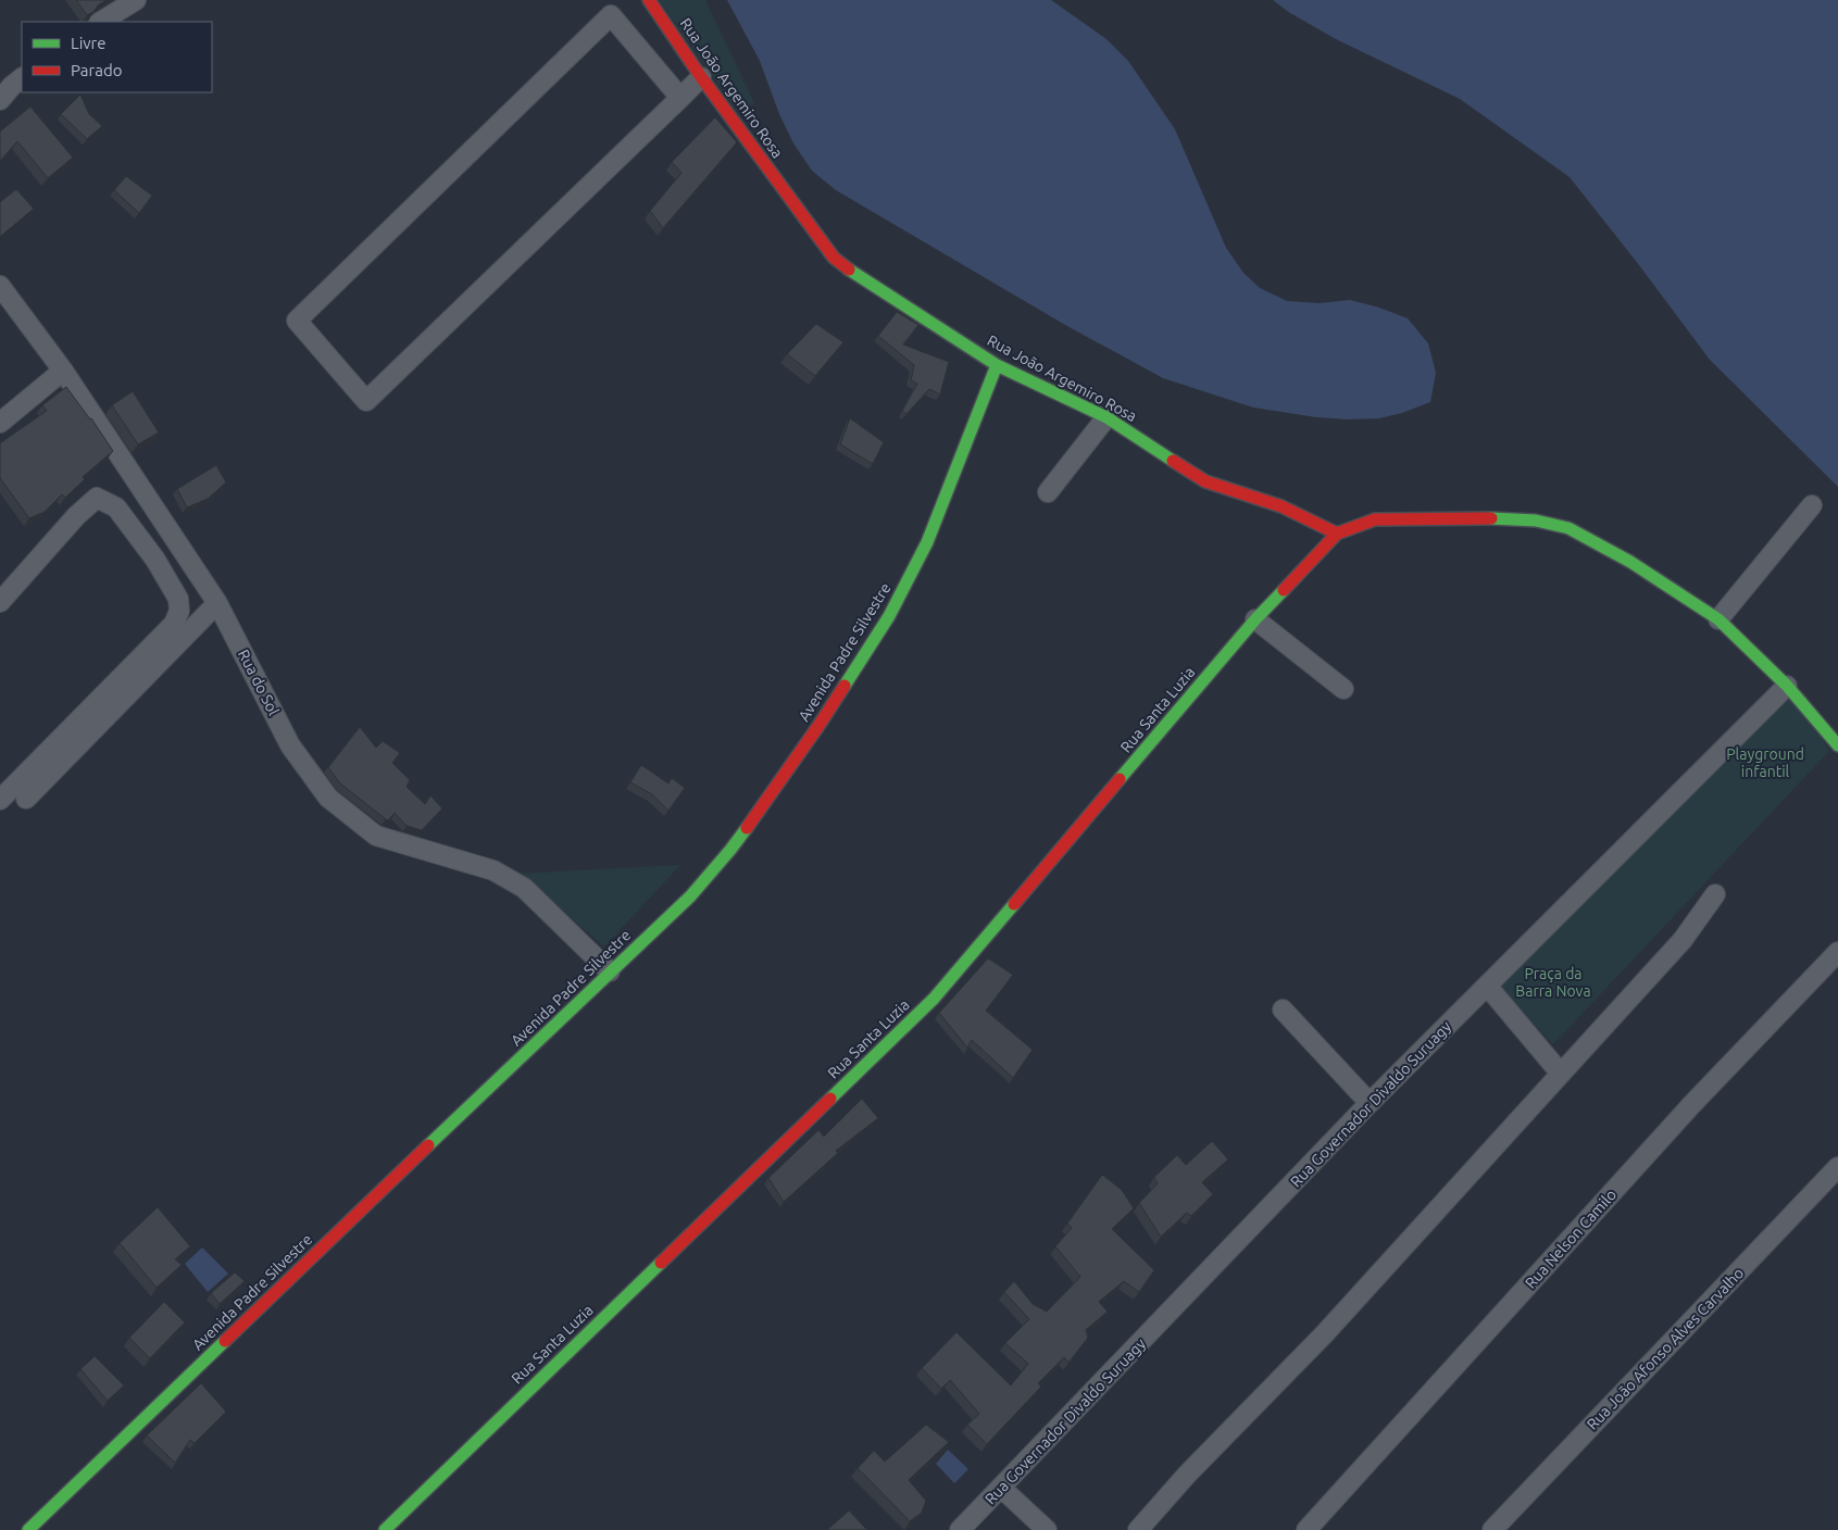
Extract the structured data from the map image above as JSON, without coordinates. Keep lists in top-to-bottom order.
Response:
{
  "streets": {
    "street": [
      "Rua João Argemiro Rosa",
      "Avenida Padre Silvestre",
      "Rua do Sol",
      "Rua Santa Luzia",
      "Rua Governador Divaldo Suruagy",
      "Rua Nelson Camilo",
      "Rua João Afonso Alves Carvalho"
    ]
  },
  "crossings": [
    ["Rua João Argemiro Rosa", "Avenida Padre Silvestre"],
    ["Rua João Argemiro Rosa", "Rua Santa Luzia"],
    ["Avenida Padre Silvestre", "Rua do Sol"]
  ],
  "parks": ["Playground infantil", "Praça da Barra Nova"],
  "legend": ["Livre", "Parado"]
}
